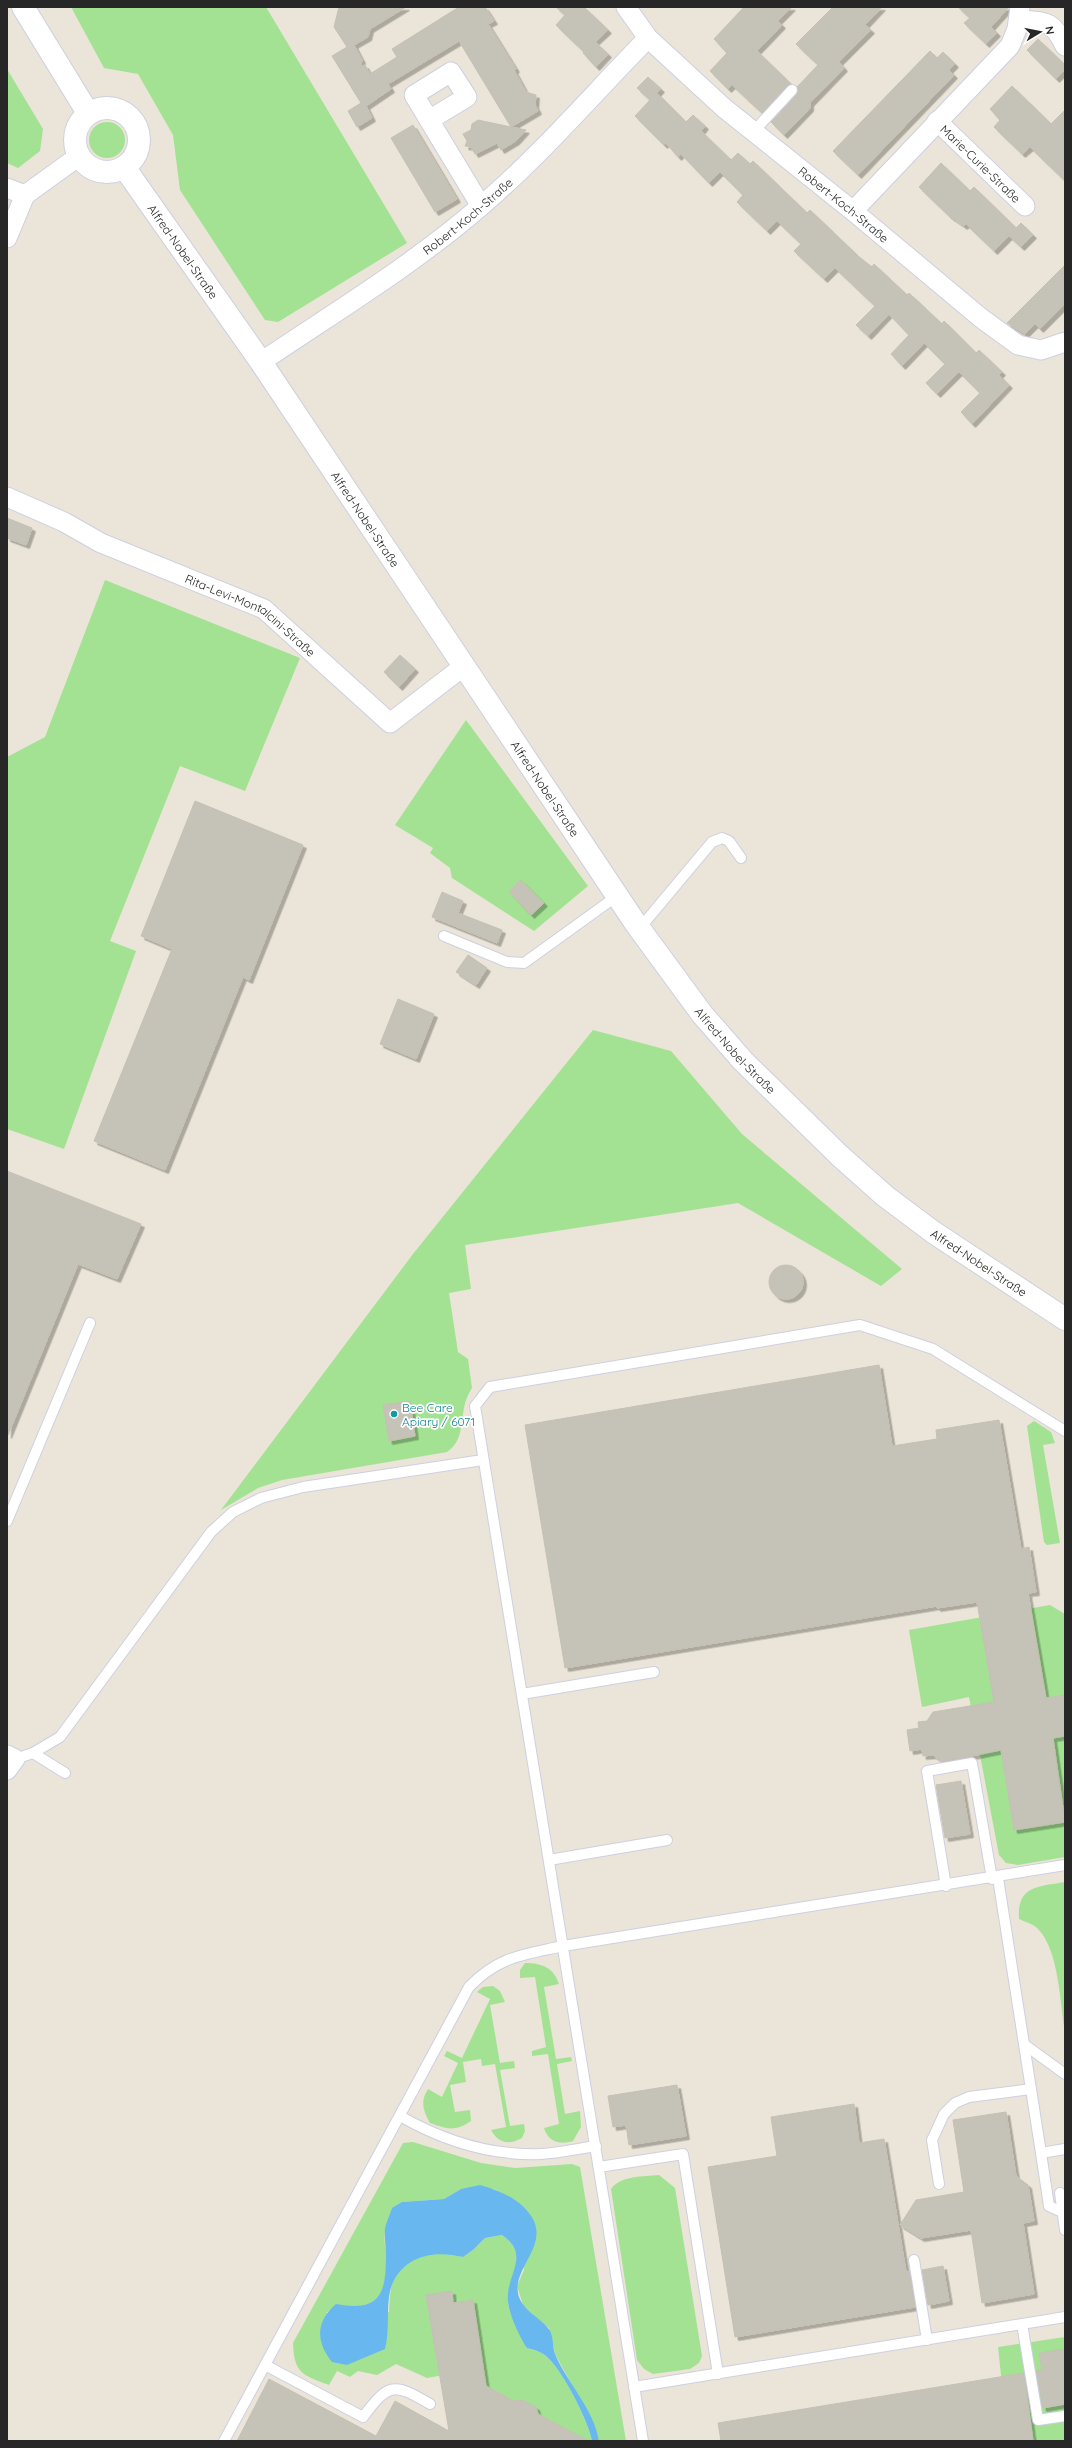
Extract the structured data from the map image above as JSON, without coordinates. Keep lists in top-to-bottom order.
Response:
{
  "streets": {
    "street": [
      "Marie-Curie-Straße",
      "Robert-Koch-Straße",
      "Alfred-Nobel-Straße",
      "Rita-Levi-Montalcini-Straße"
    ]
  },
  "crossings": [
    ["Marie-Curie-Straße", "Robert-Koch-Straße"],
    ["Robert-Koch-Straße", "Alfred-Nobel-Straße"],
    ["Alfred-Nobel-Straße", "Rita-Levi-Montalcini-Straße"]
  ],
  "places": ["Bee Care Apiary / 6071"],
  "north": "right"
}
